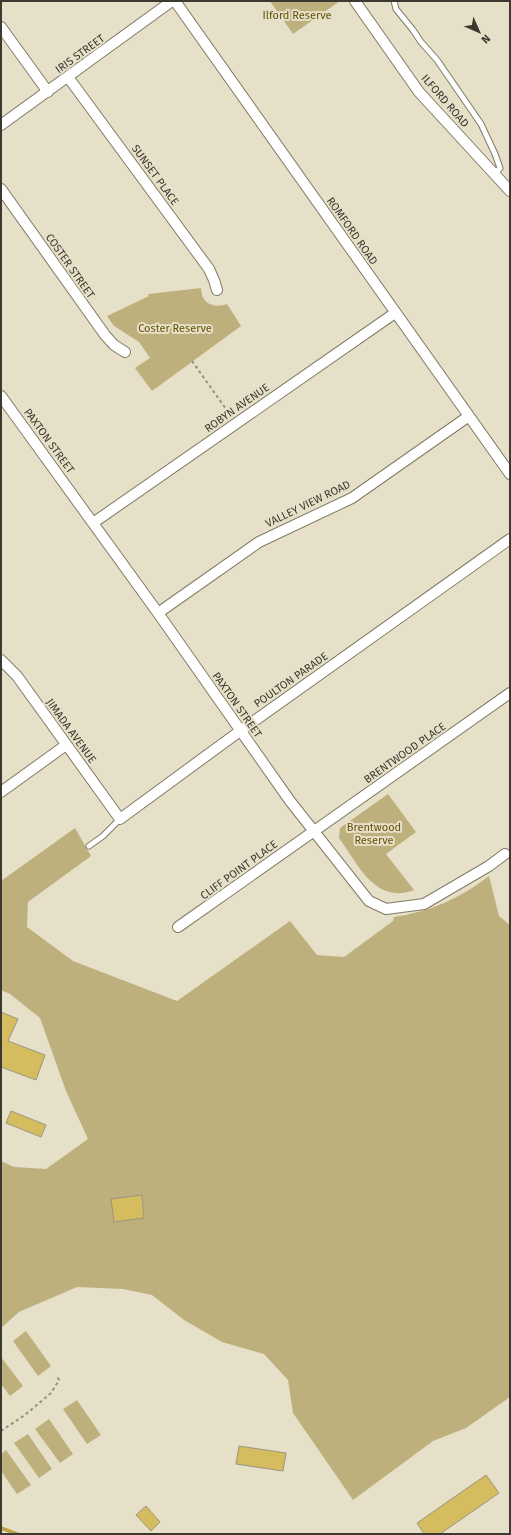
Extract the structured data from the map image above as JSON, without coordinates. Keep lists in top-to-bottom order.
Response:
{
  "streets": {
    "street": [
      "IRIS STREET",
      "ILFORD ROAD",
      "SUNSET PLACE",
      "ROMFORD ROAD",
      "COSTER STREET",
      "ROBYN AVENUE",
      "PAXTON STREET",
      "VALLEY VIEW ROAD",
      "POULTON PARADE",
      "JIMADA AVENUE",
      "BRENTWOOD PLACE",
      "CLIFF POINT PLACE"
    ]
  },
  "crossings": [
    ["IRIS STREET", "SUNSET PLACE"],
    ["IRIS STREET", "ROMFORD ROAD"],
    ["ROMFORD ROAD", "ROBYN AVENUE"],
    ["ROMFORD ROAD", "VALLEY VIEW ROAD"],
    ["ROBYN AVENUE", "PAXTON STREET"],
    ["PAXTON STREET", "VALLEY VIEW ROAD"],
    ["PAXTON STREET", "POULTON PARADE"],
    ["PAXTON STREET", "BRENTWOOD PLACE"],
    ["PAXTON STREET", "CLIFF POINT PLACE"],
    ["POULTON PARADE", "JIMADA AVENUE"],
    ["BRENTWOOD PLACE", "CLIFF POINT PLACE"]
  ],
  "parks": ["Ilford Reserve", "Coster Reserve", "Brentwood Reserve"],
  "north": "bottom right"
}
